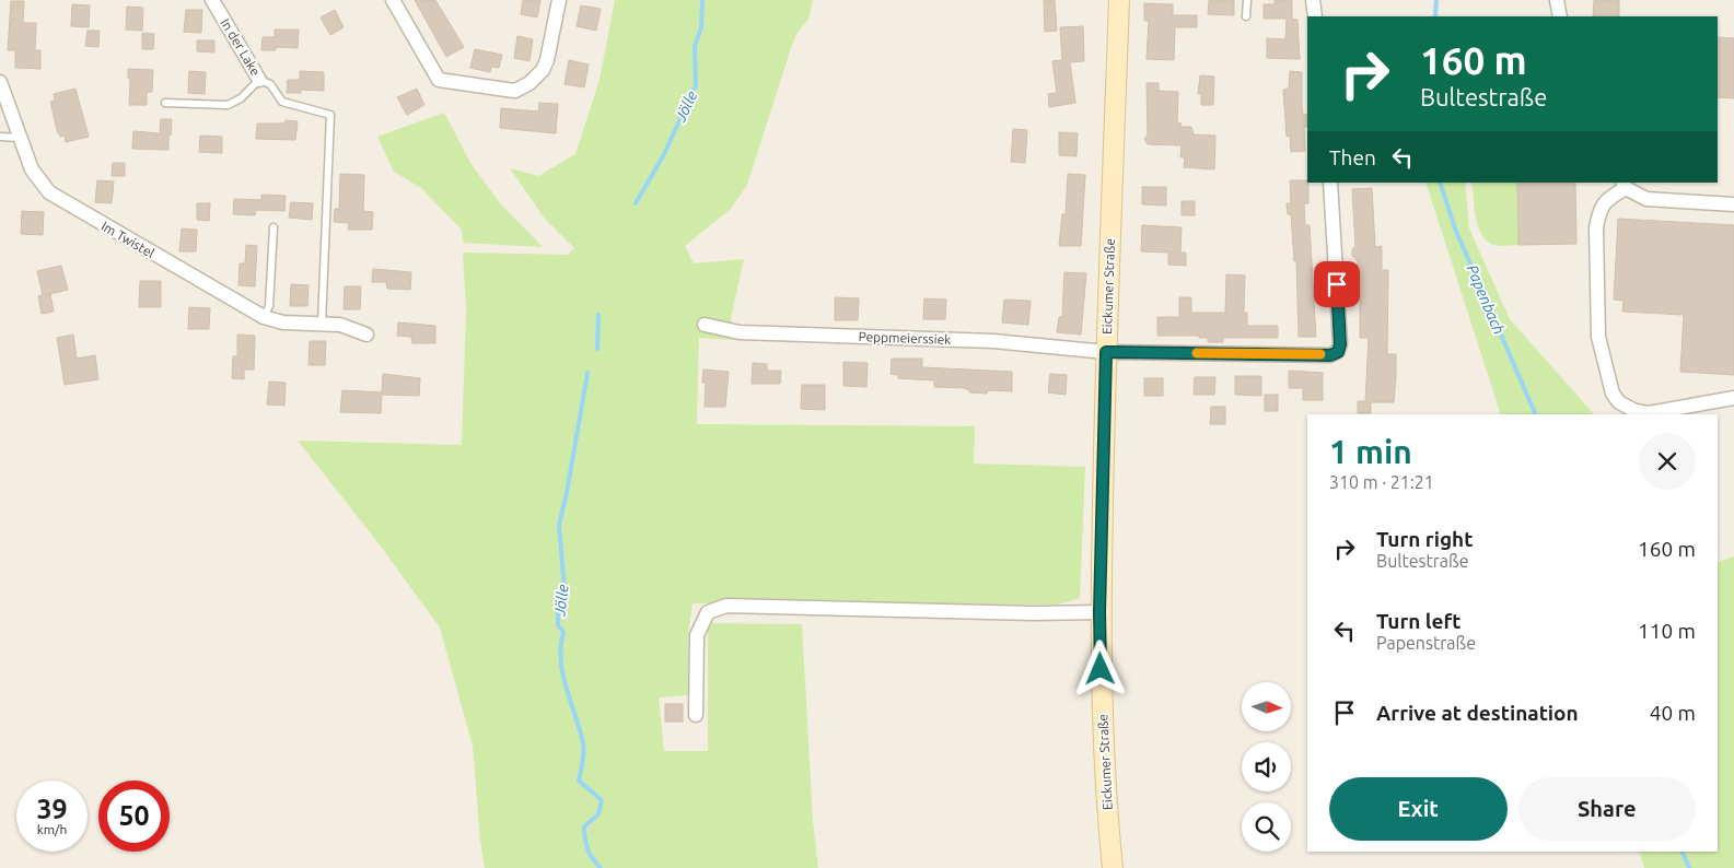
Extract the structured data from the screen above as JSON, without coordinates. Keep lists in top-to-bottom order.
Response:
{
  "streets": {
    "main road": ["Eickumer Straße"],
    "street": ["In der Lake", "Im Twistel", "Peppmeierssiek"]
  },
  "crossings": [
    ["In der Lake", "Im Twistel"],
    ["Eickumer Straße", "Peppmeierssiek"]
  ],
  "water": ["Jölle", "Papenbach"],
  "north": "right",
  "page": {
    "turn": ["160 m", "Bultestraße"],
    "then": "Then",
    "heading": ["1 min", "310 m · 21:21"],
    "list": [
      {
        "name": "Turn right",
        "note": "Bultestraße",
        "value": "160 m"
      },
      {
        "name": "Turn left",
        "note": "Papenstraße",
        "value": "110 m"
      },
      {
        "name": "Arrive at destination",
        "value": "40 m"
      }
    ],
    "buttons": ["Exit", "Share"],
    "speed": "39 km/h",
    "limit": "50"
  }
}
